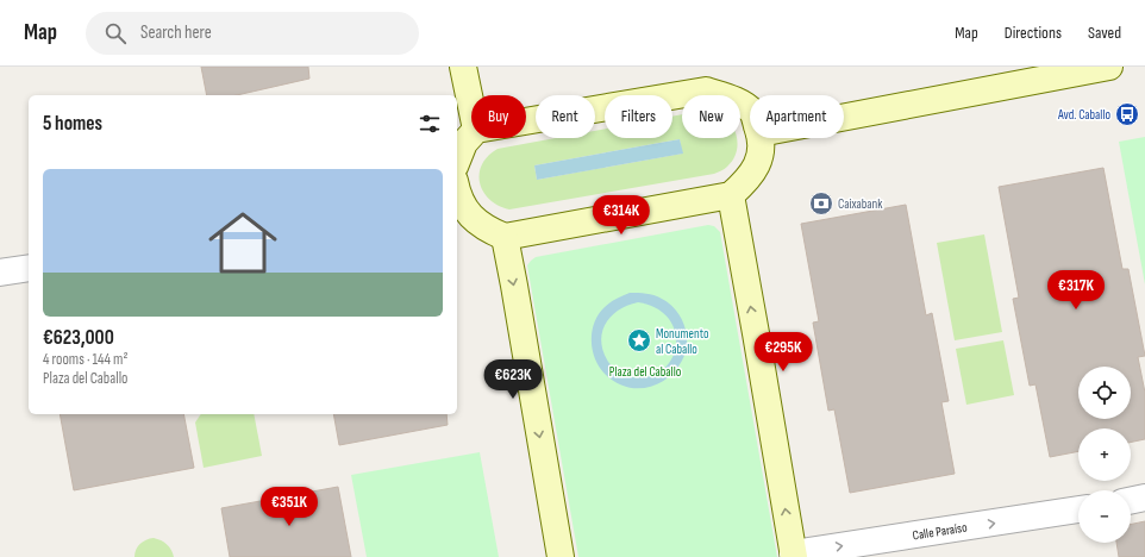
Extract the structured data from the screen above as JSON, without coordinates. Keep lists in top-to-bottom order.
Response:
{
  "streets": {
    "street": ["Calle Paraíso"]
  },
  "one_way": ["Calle Paraíso"],
  "parks": ["Plaza del Caballo"],
  "places": {
    "bus stop": ["Avd. Caballo"],
    "bank": ["Caixabank"],
    "place": ["Monumento al Caballo"]
  },
  "page": {
    "header": "Map",
    "search": "Search here",
    "nav": ["Map", "Directions", "Saved"],
    "chip": [
      "Buy",
      "Rent",
      "Filters",
      "New",
      "Apartment"
    ],
    "heading": "5 homes",
    "list": [
      {
        "name": "€623,000",
        "note": "4 rooms · 144 m² · Plaza del Caballo"
      }
    ],
    "price": [
      "€314K",
      "€317K",
      "€295K",
      "€623K",
      "€351K"
    ],
    "map_buttons": ["+", "−"]
  }
}
